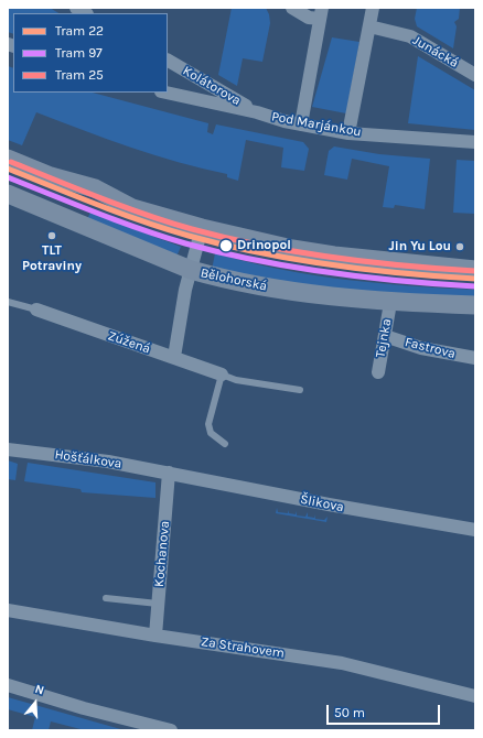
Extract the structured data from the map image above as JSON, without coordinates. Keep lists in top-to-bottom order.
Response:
{
  "streets": {
    "street": [
      "Junácká",
      "Kolátorova",
      "Pod Marjánkou",
      "Bělohorská",
      "Tejnka",
      "Zúžená",
      "Fastrova",
      "Hošťálkova",
      "Šlikova",
      "Kochanova",
      "Za Strahovem"
    ]
  },
  "crossings": [
    ["Kolátorova", "Pod Marjánkou"],
    ["Bělohorská", "Tejnka"],
    ["Tejnka", "Fastrova"],
    ["Hošťálkova", "Šlikova"],
    ["Hošťálkova", "Kochanova"],
    ["Šlikova", "Kochanova"],
    ["Kochanova", "Za Strahovem"]
  ],
  "places": ["TLT Potraviny", "Drinopol", "Jin Yu Lou"],
  "lines": ["tram line 25", "tram line 22", "tram line 97"],
  "legend": ["Tram 22", "Tram 97", "Tram 25"],
  "scale_bar": "50 m",
  "north": "top"
}
